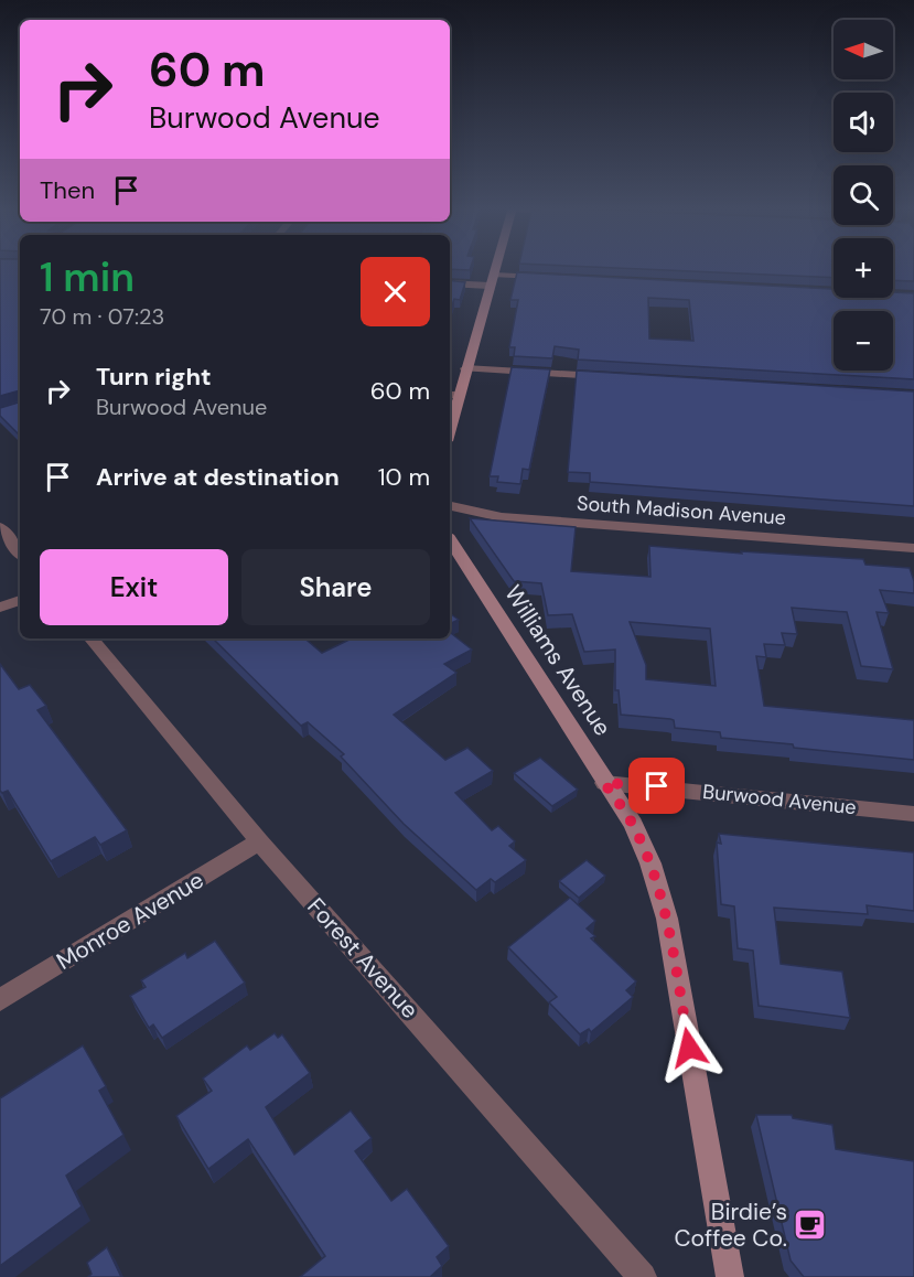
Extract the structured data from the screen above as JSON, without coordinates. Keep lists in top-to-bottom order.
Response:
{
  "streets": {
    "street": [
      "South Madison Avenue",
      "Williams Avenue",
      "Burwood Avenue",
      "Monroe Avenue",
      "Forest Avenue"
    ]
  },
  "crossings": [
    ["Williams Avenue", "Burwood Avenue"],
    ["Monroe Avenue", "Forest Avenue"]
  ],
  "places": {
    "cafe": ["Birdie’s Coffee Co."]
  },
  "north": "left",
  "page": {
    "map_buttons": ["+", "−"],
    "turn": ["60 m", "Burwood Avenue"],
    "then": "Then",
    "heading": ["1 min", "70 m · 07:23"],
    "list": [
      {
        "name": "Turn right",
        "note": "Burwood Avenue",
        "value": "60 m"
      },
      {
        "name": "Arrive at destination",
        "value": "10 m"
      }
    ],
    "buttons": ["Exit", "Share"]
  }
}
